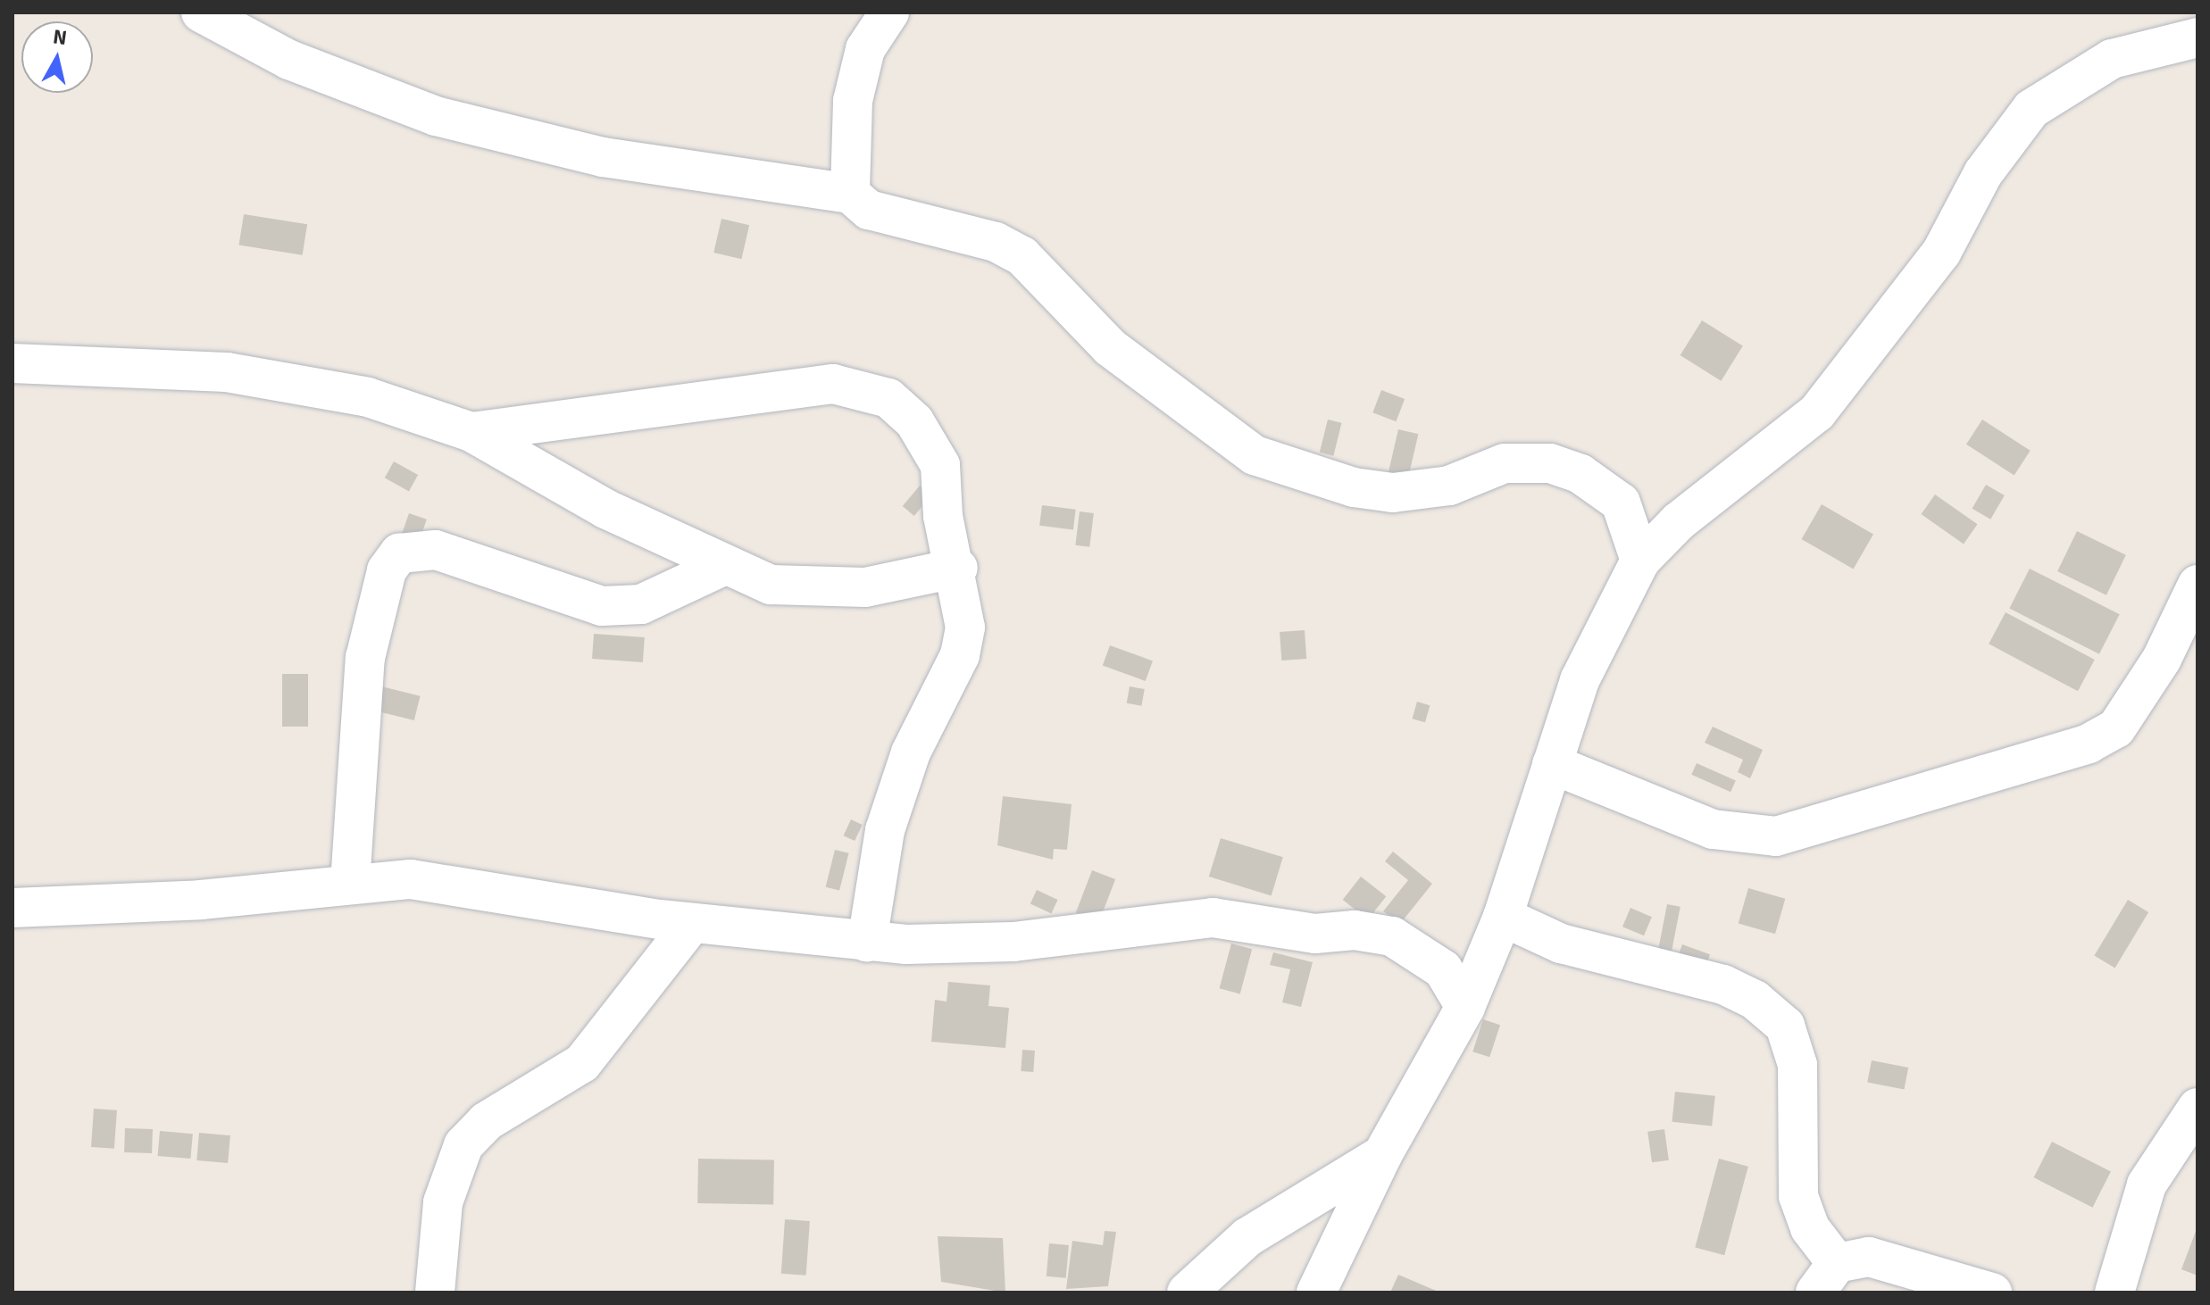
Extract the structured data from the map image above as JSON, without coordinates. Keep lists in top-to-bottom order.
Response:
{
  "north": "top"
}
